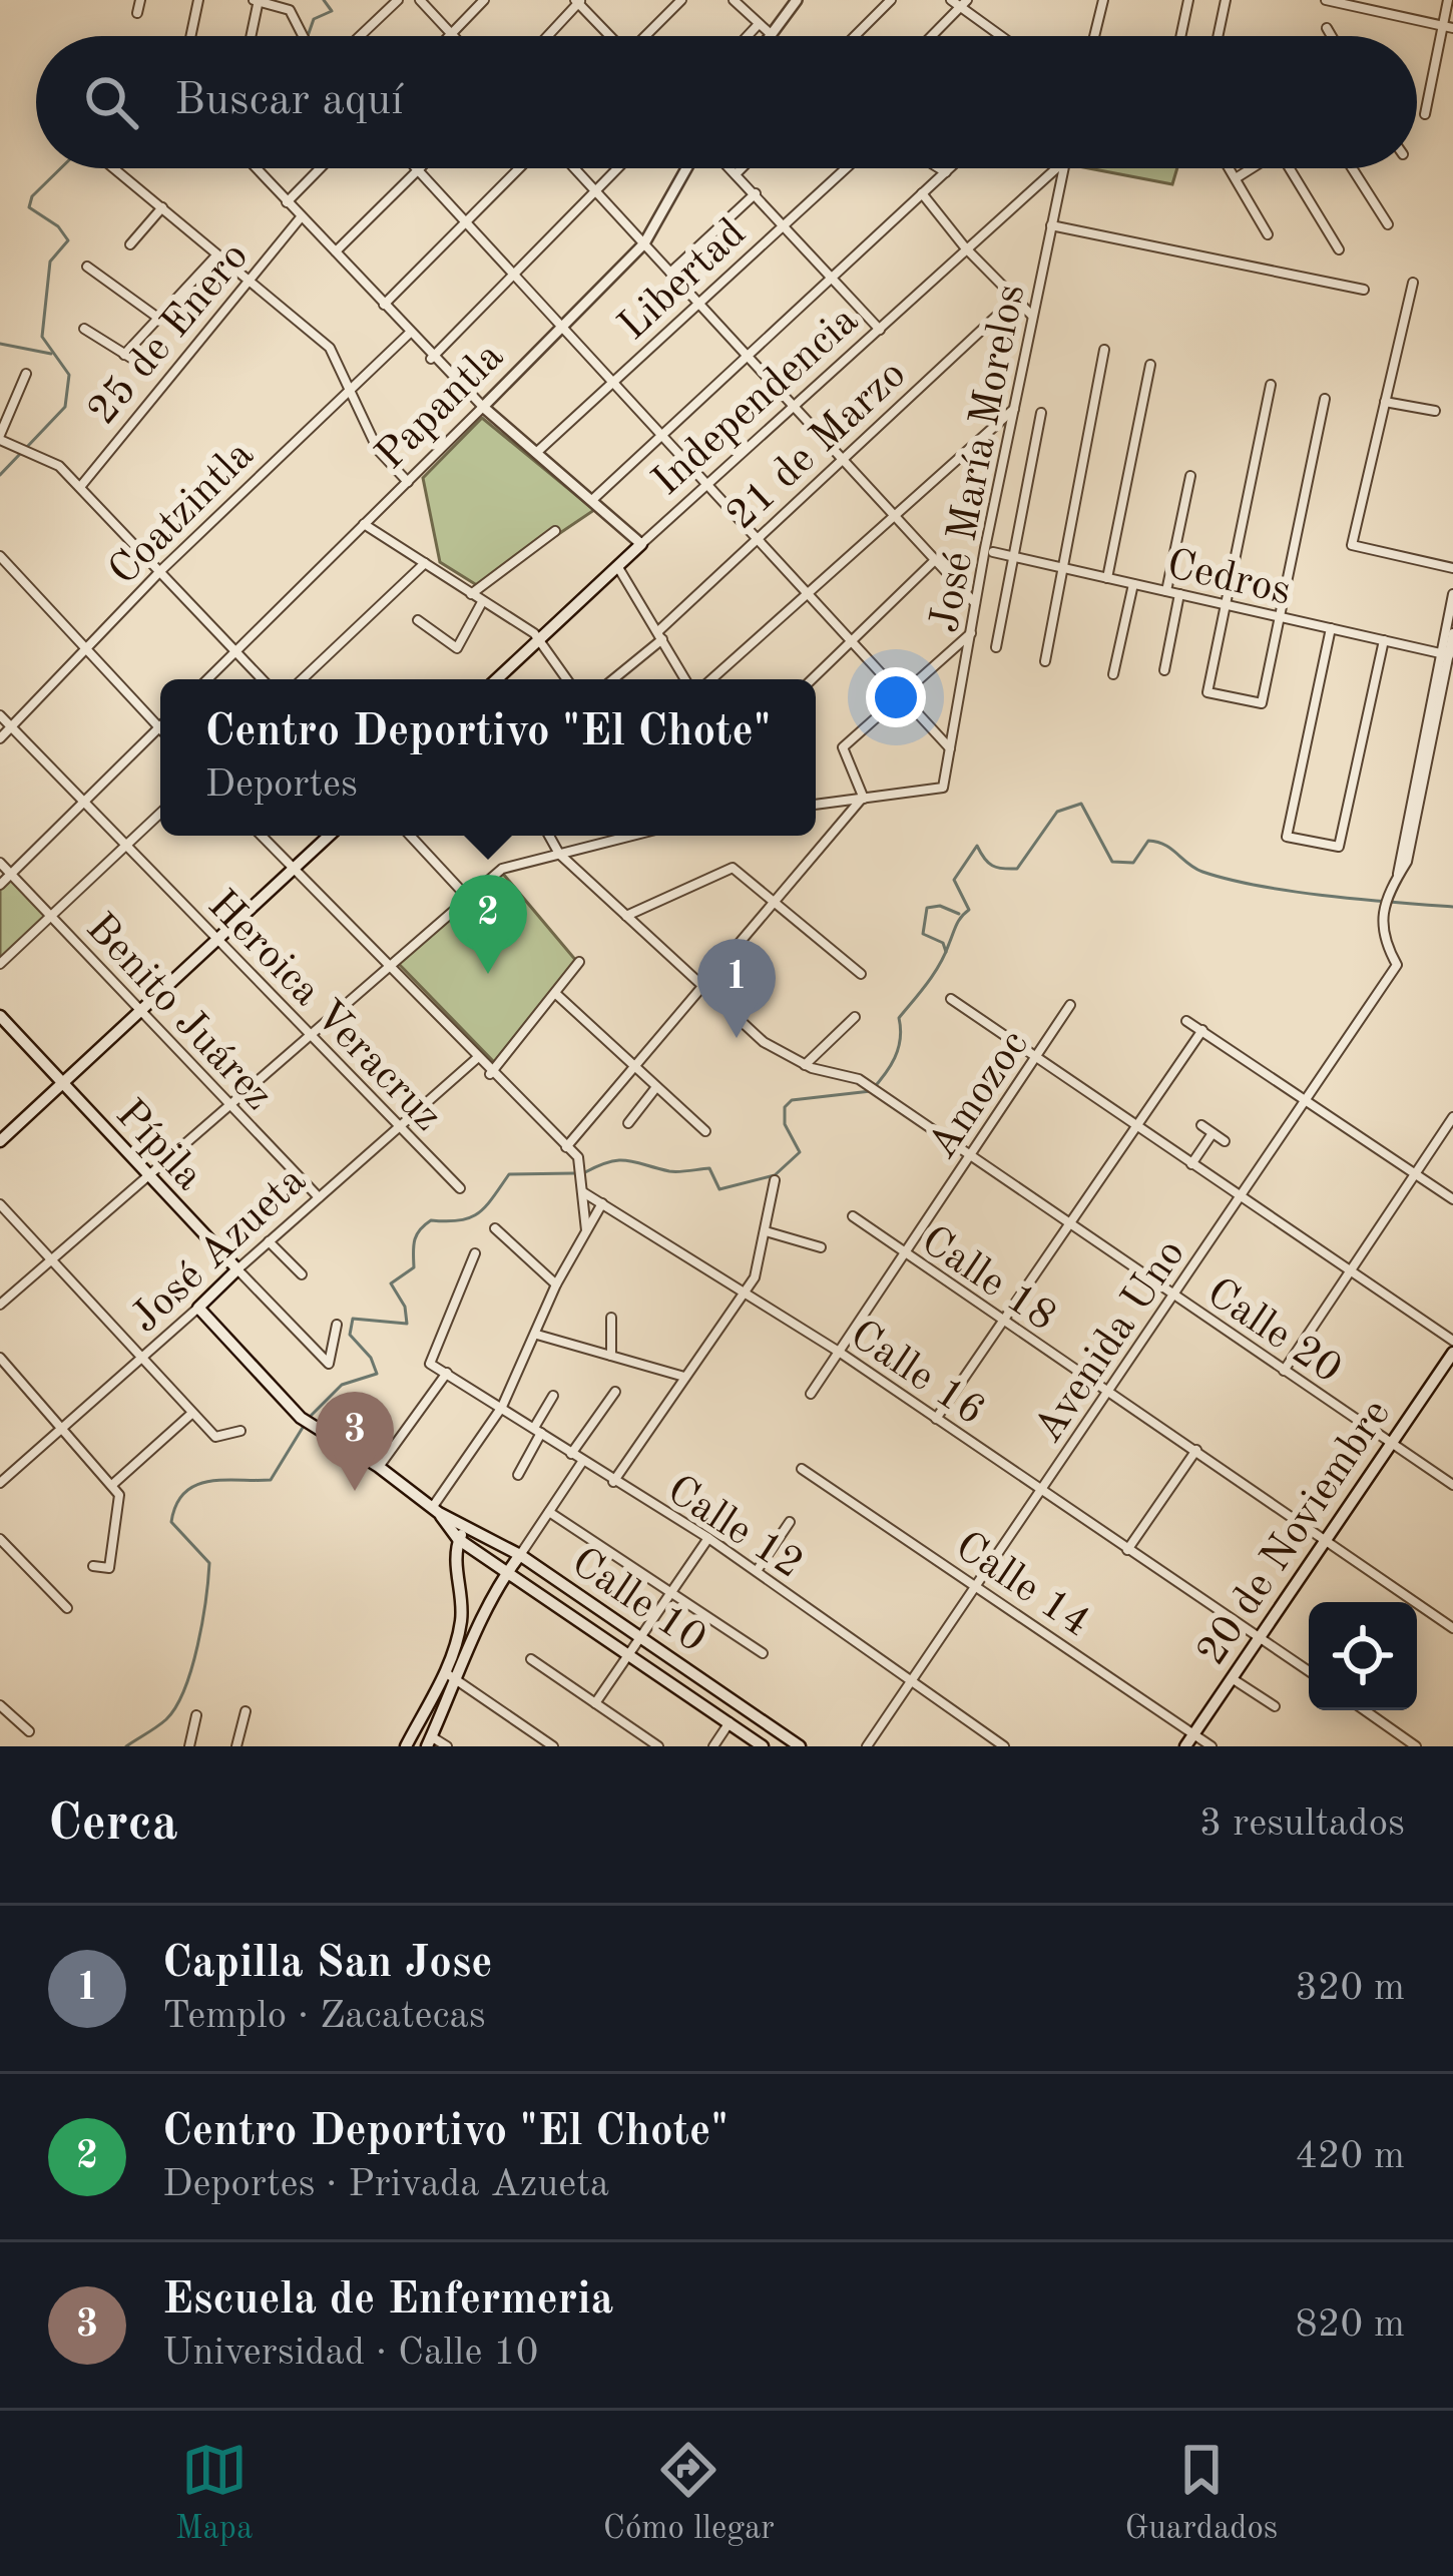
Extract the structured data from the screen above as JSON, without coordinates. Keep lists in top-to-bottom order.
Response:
{
  "streets": {
    "main road": [
      "Independencia",
      "Pípila",
      "José Azueta",
      "20 de Noviembre",
      "Calle 10"
    ],
    "street": [
      "Libertad",
      "25 de Enero",
      "Papantla",
      "21 de Marzo",
      "José María Morelos",
      "Coatzintla",
      "Cedros",
      "Heroica Veracruz",
      "Benito Juárez",
      "Amozoc",
      "Calle 18",
      "Calle 20",
      "Avenida Uno",
      "Calle 16",
      "Calle 12",
      "Calle 14"
    ]
  },
  "crossings": [
    ["Coatzintla", "Heroica Veracruz"],
    ["Cedros", "Avenida Uno"],
    ["Heroica Veracruz", "José Azueta"],
    ["Benito Juárez", "José Azueta"],
    ["Amozoc", "Calle 18"],
    ["Amozoc", "Calle 20"],
    ["Amozoc", "Calle 16"],
    ["Pípila", "José Azueta"],
    ["José Azueta", "Calle 10"],
    ["Calle 18", "Avenida Uno"],
    ["Calle 18", "20 de Noviembre"],
    ["Calle 20", "Avenida Uno"],
    ["Calle 20", "20 de Noviembre"],
    ["Avenida Uno", "Calle 16"],
    ["Avenida Uno", "Calle 12"],
    ["Avenida Uno", "Calle 14"],
    ["Calle 16", "20 de Noviembre"],
    ["20 de Noviembre", "Calle 14"]
  ],
  "page": {
    "search": "Buscar aquí",
    "popup": ["Centro Deportivo \"El Chote\"", "Deportes"],
    "pins": ["2", "1", "3"],
    "heading": ["Cerca", "3 resultados"],
    "list": [
      {
        "mark": "1",
        "name": "Capilla San Jose",
        "note": "Templo · Zacatecas",
        "value": "320 m"
      },
      {
        "mark": "2",
        "name": "Centro Deportivo \"El Chote\"",
        "note": "Deportes · Privada Azueta",
        "value": "420 m"
      },
      {
        "mark": "3",
        "name": "Escuela de Enfermeria",
        "note": "Universidad · Calle 10",
        "value": "820 m"
      }
    ],
    "nav": ["Mapa", "Cómo llegar", "Guardados"]
  }
}
